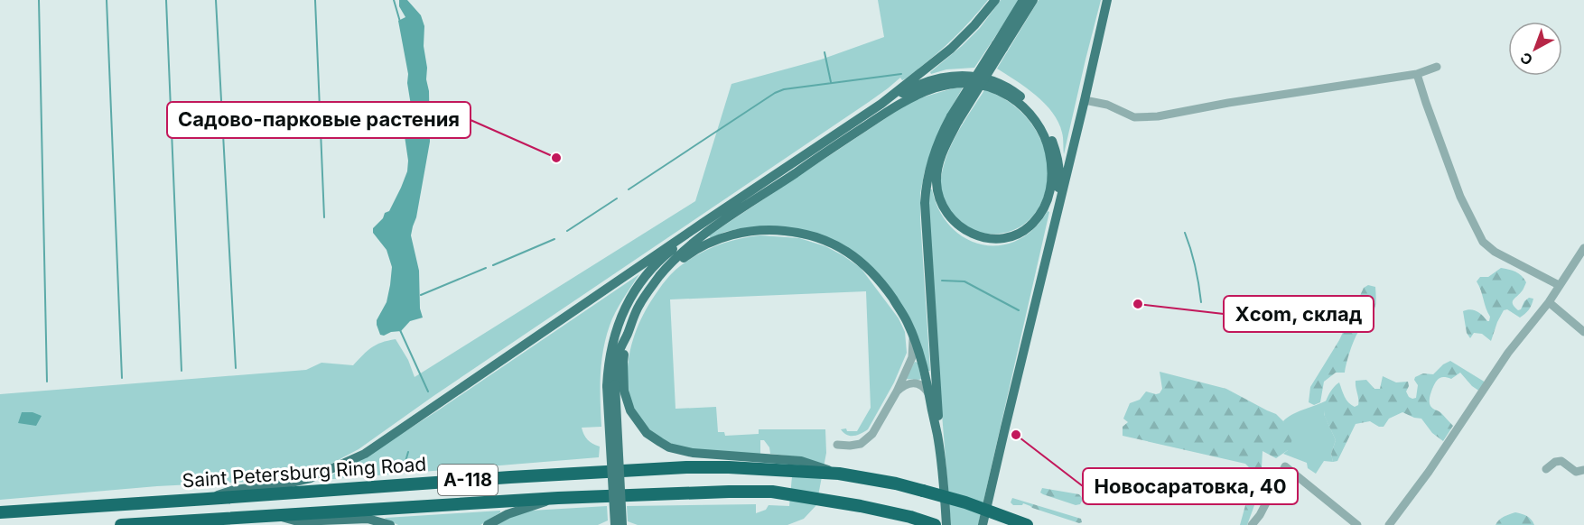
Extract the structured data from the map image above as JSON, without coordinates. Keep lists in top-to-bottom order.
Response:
{
  "streets": {
    "highway": ["Saint Petersburg Ring Road", "А-118"]
  },
  "places": ["Садово-парковые растения", "Xсom, склад", "Новосаратовка, 40"],
  "north": "bottom left"
}
